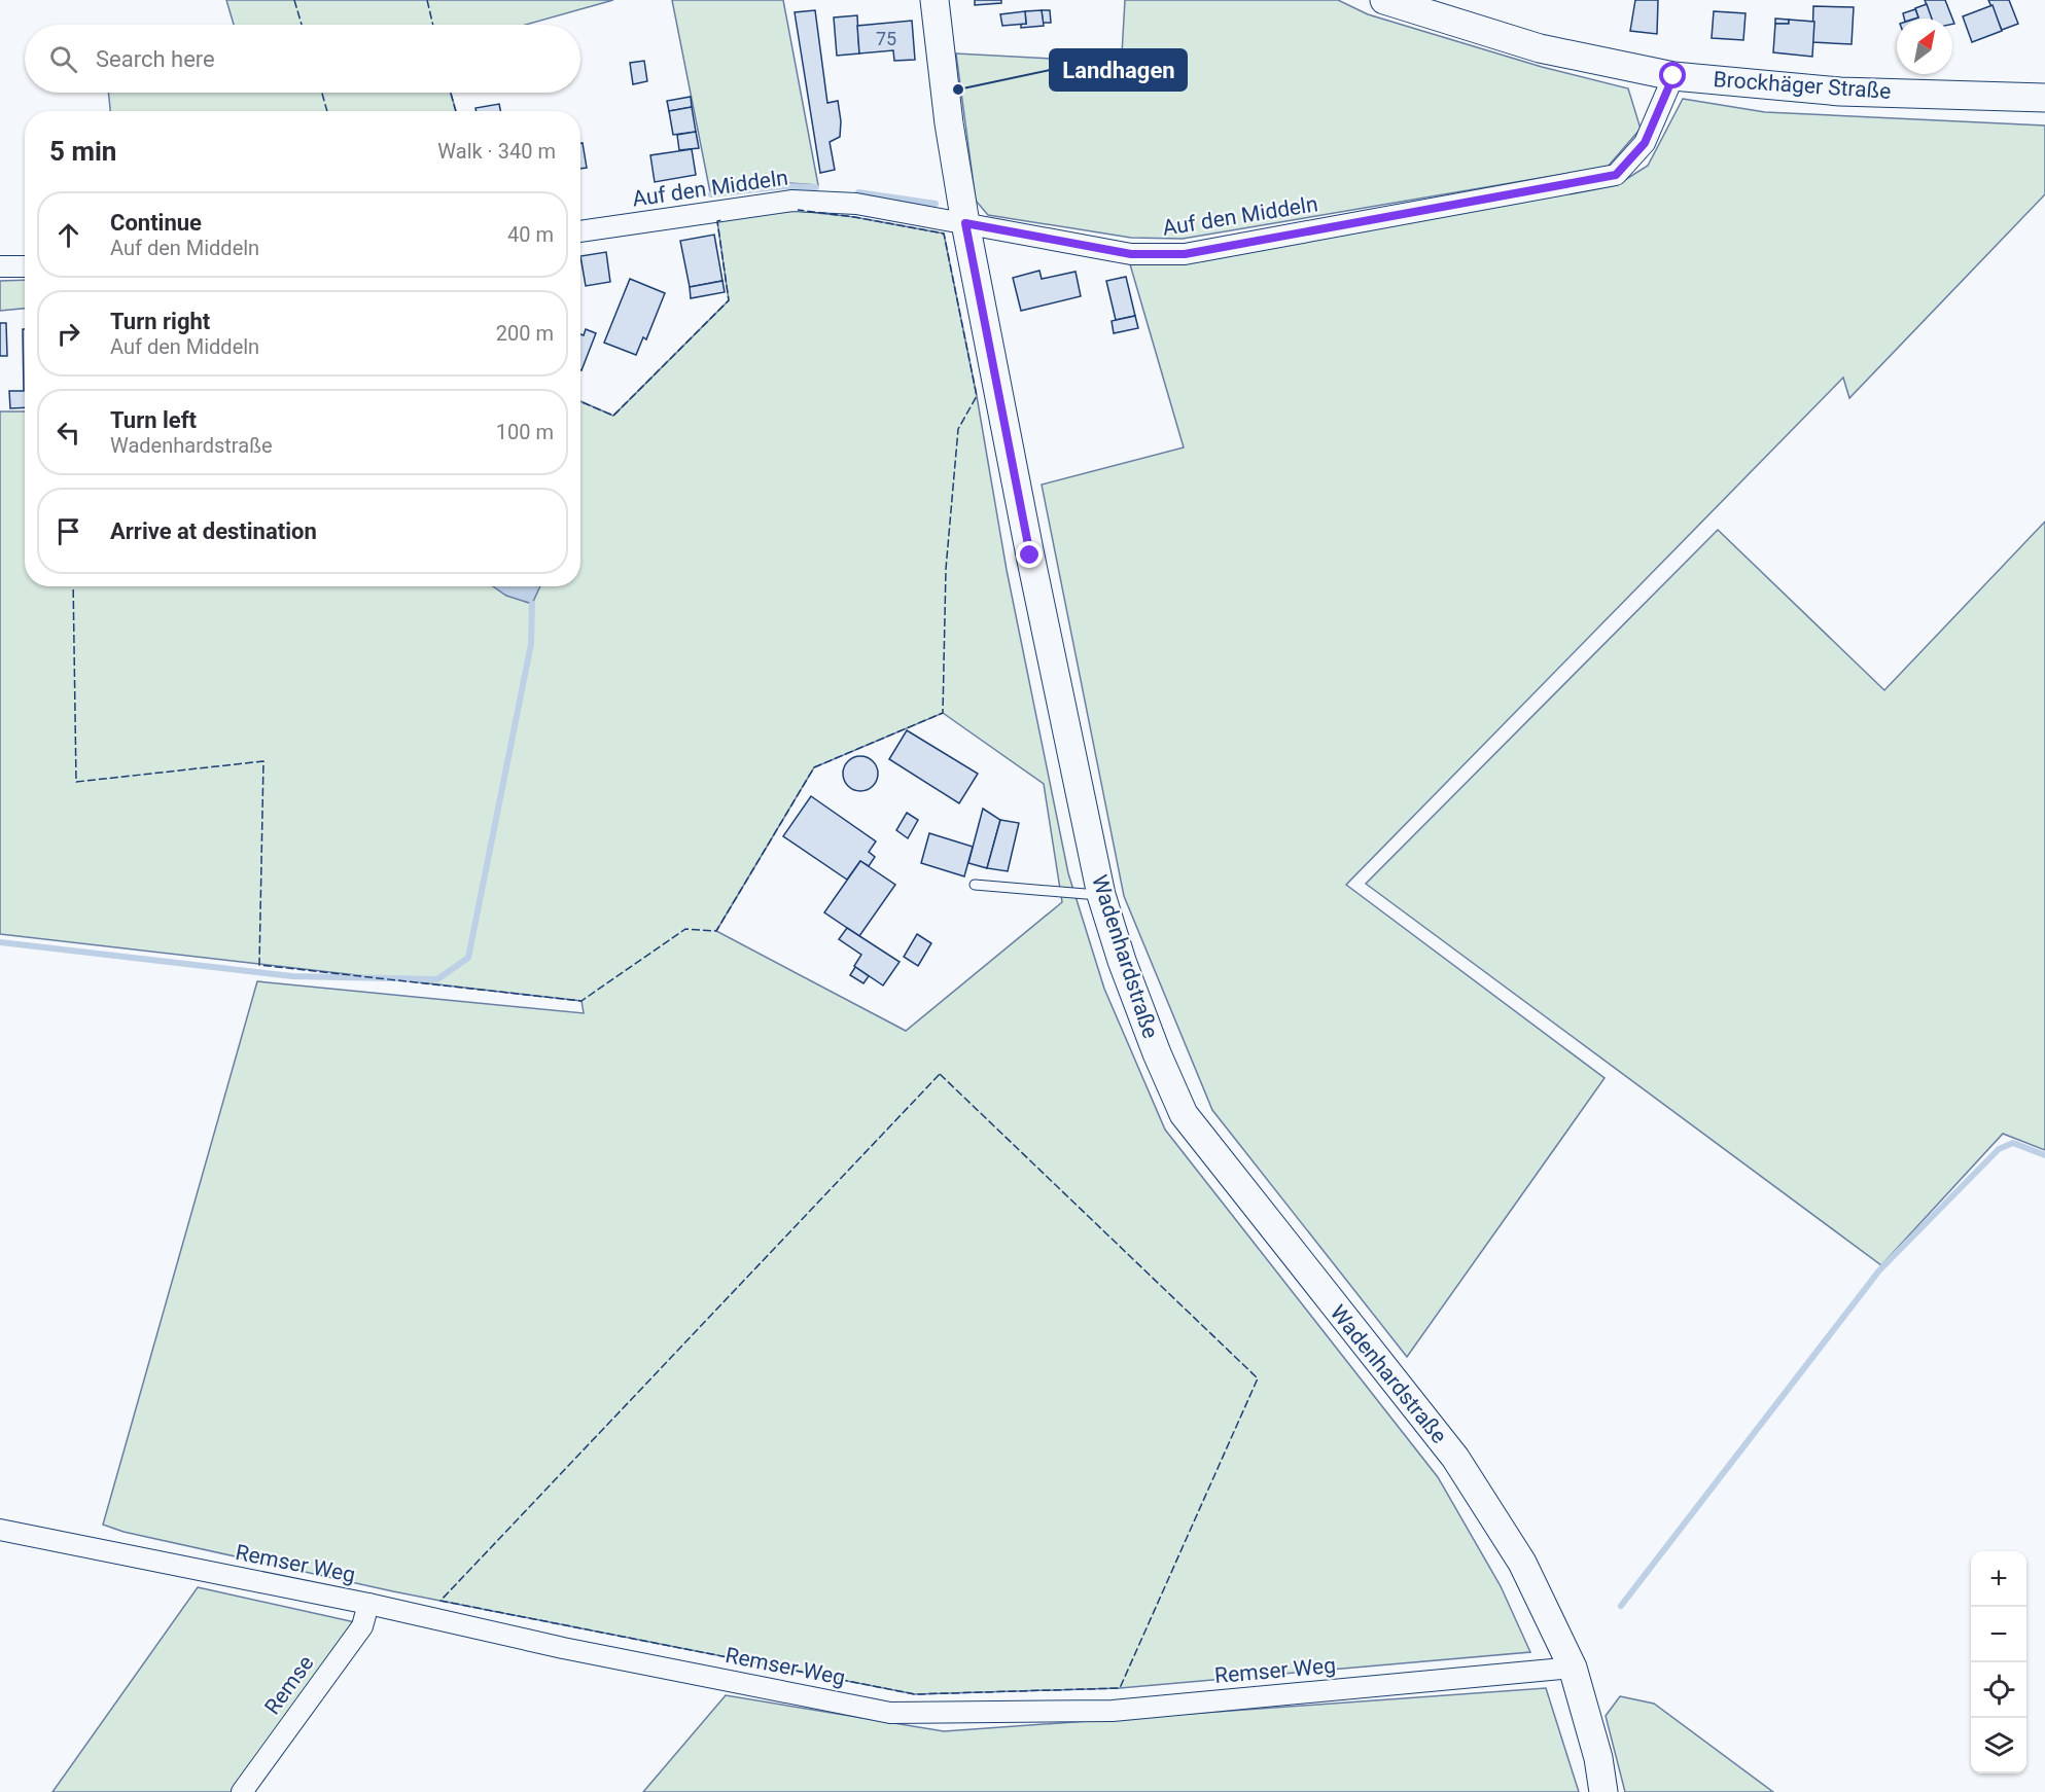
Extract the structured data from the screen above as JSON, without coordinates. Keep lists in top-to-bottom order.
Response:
{
  "streets": {
    "street": [
      "Brockhäger Straße",
      "Auf den Middeln",
      "Wadenhardstraße",
      "Remser Weg",
      "Remse"
    ]
  },
  "crossings": [
    ["Brockhäger Straße", "Auf den Middeln"],
    ["Auf den Middeln", "Wadenhardstraße"],
    ["Wadenhardstraße", "Remser Weg"],
    ["Remser Weg", "Remse"]
  ],
  "places": ["Landhagen"],
  "house_numbers": ["75"],
  "north": "top right",
  "page": {
    "search": "Search here",
    "heading": ["5 min", "Walk · 340 m"],
    "list": [
      ["Continue", "Auf den Middeln", "40 m"],
      ["Turn right", "Auf den Middeln", "200 m"],
      ["Turn left", "Wadenhardstraße", "100 m"],
      "Arrive at destination"
    ],
    "map_buttons": ["+", "−"]
  }
}
